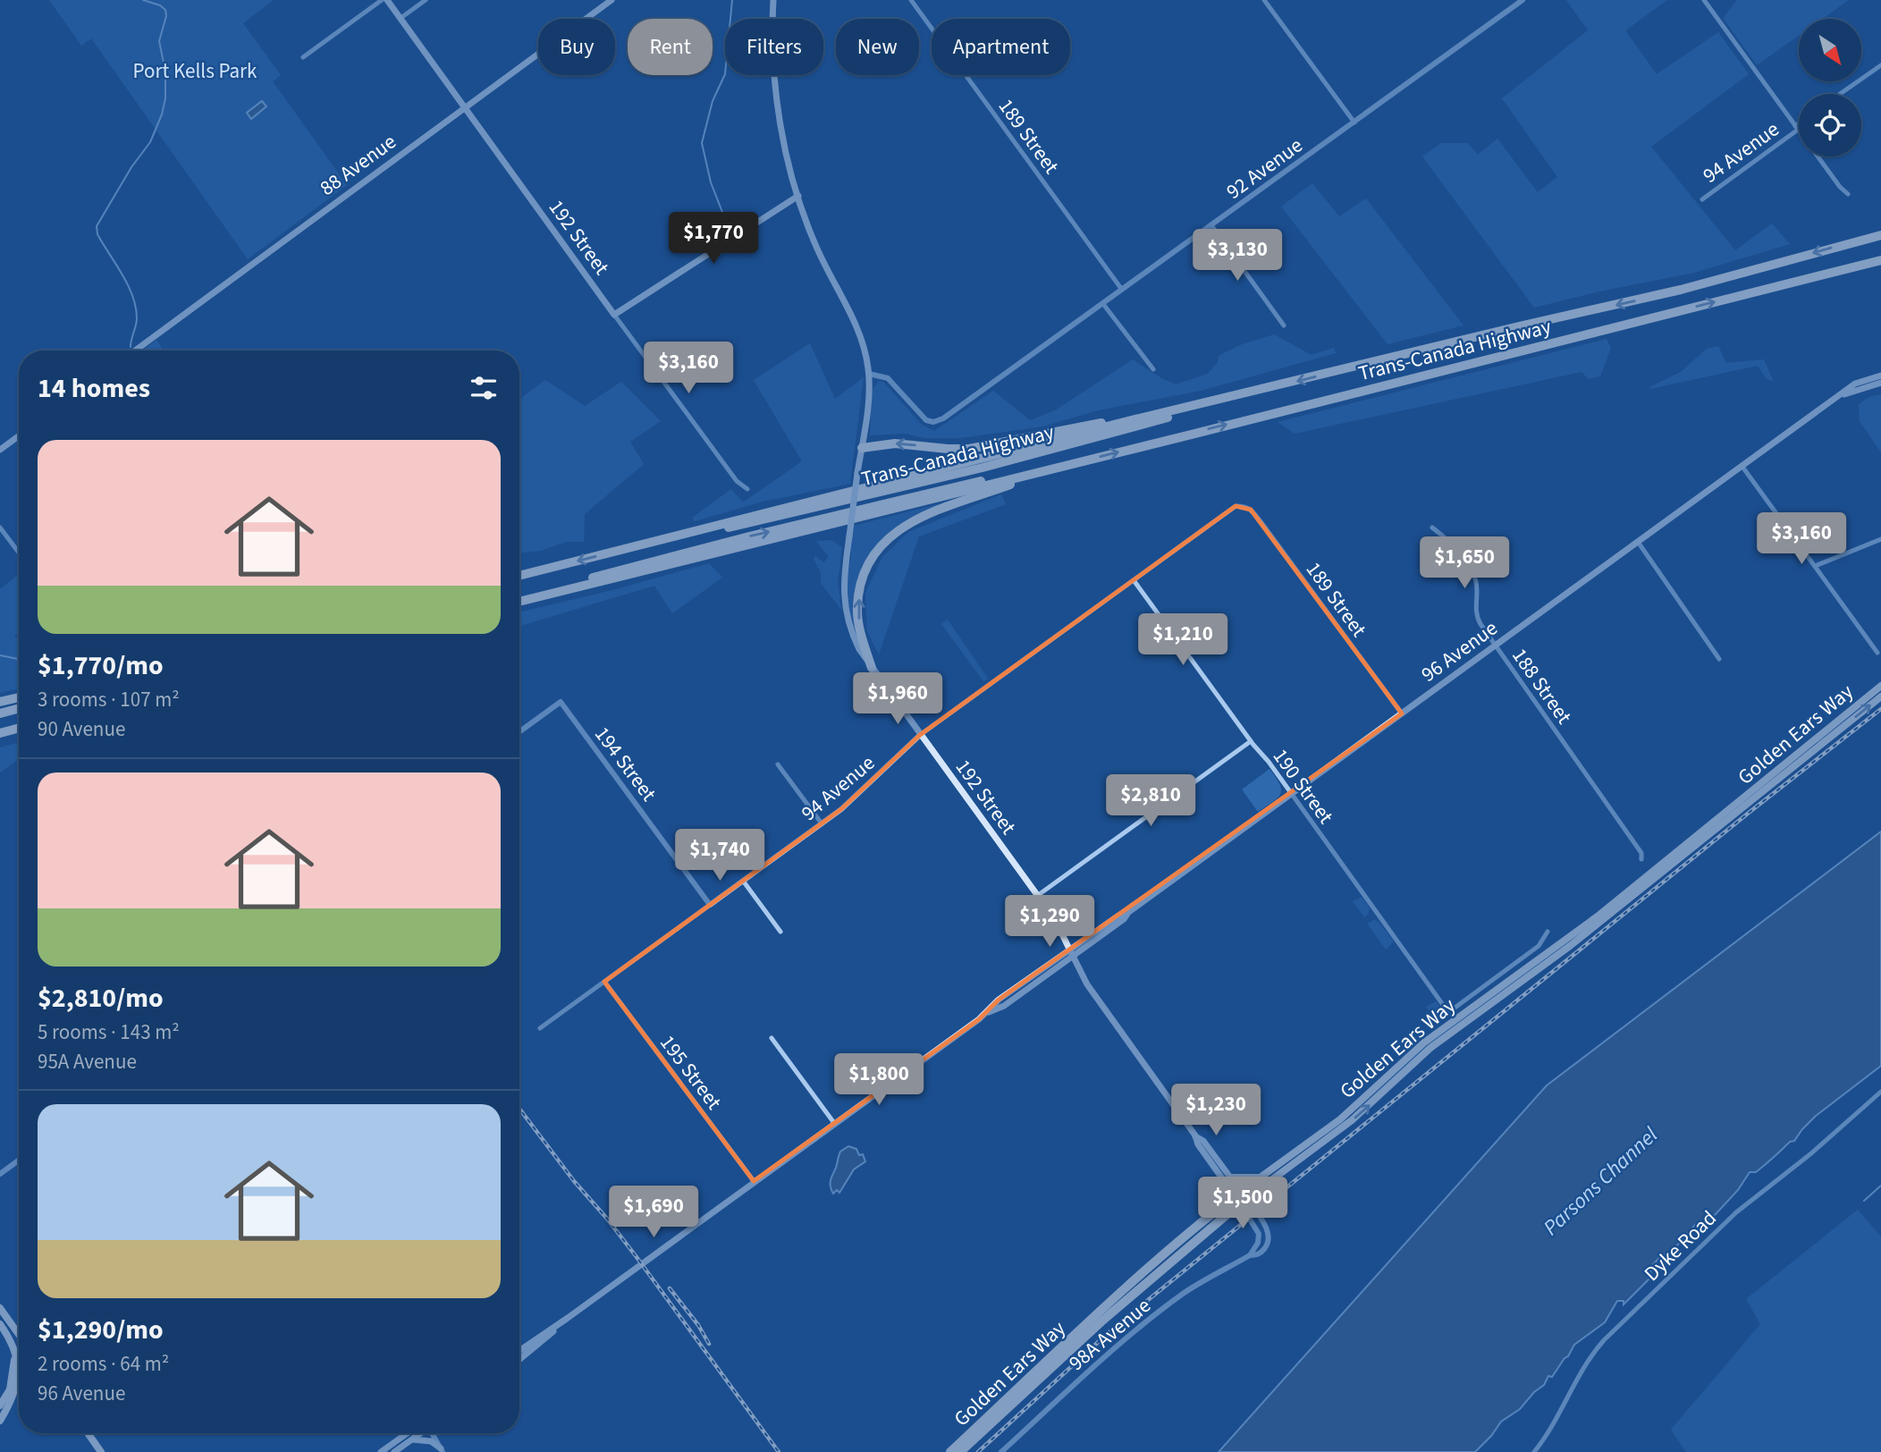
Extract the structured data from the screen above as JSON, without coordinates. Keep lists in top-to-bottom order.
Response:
{
  "streets": {
    "highway": ["Trans-Canada Highway", "Golden Ears Way"],
    "main road": ["88 Avenue", "192 Street", "96 Avenue"],
    "street": [
      "189 Street",
      "94 Avenue",
      "92 Avenue",
      "188 Street",
      "194 Street",
      "190 Street",
      "195 Street",
      "Dyke Road",
      "98A Avenue"
    ]
  },
  "crossings": [
    ["189 Street", "94 Avenue"],
    ["189 Street", "92 Avenue"],
    ["189 Street", "96 Avenue"],
    ["94 Avenue", "192 Street"],
    ["94 Avenue", "194 Street"],
    ["94 Avenue", "190 Street"],
    ["94 Avenue", "195 Street"],
    ["88 Avenue", "192 Street"],
    ["92 Avenue", "192 Street"],
    ["192 Street", "96 Avenue"],
    ["192 Street", "Golden Ears Way"],
    ["192 Street", "98A Avenue"],
    ["96 Avenue", "188 Street"],
    ["96 Avenue", "190 Street"],
    ["96 Avenue", "195 Street"]
  ],
  "water": ["Parsons Channel"],
  "parks": ["Port Kells Park"],
  "north": "bottom right",
  "page": {
    "chip": [
      "Buy",
      "Rent",
      "Filters",
      "New",
      "Apartment"
    ],
    "price": [
      "$1,770",
      "$3,130",
      "$3,160",
      "$3,160",
      "$1,650",
      "$1,210",
      "$1,960",
      "$2,810",
      "$1,740",
      "$1,290",
      "$1,800",
      "$1,230",
      "$1,500",
      "$1,690"
    ],
    "heading": "14 homes",
    "list": [
      {
        "name": "$1,770/mo",
        "note": "3 rooms · 107 m² · 90 Avenue"
      },
      {
        "name": "$2,810/mo",
        "note": "5 rooms · 143 m² · 95A Avenue"
      },
      {
        "name": "$1,290/mo",
        "note": "2 rooms · 64 m² · 96 Avenue"
      }
    ]
  }
}
